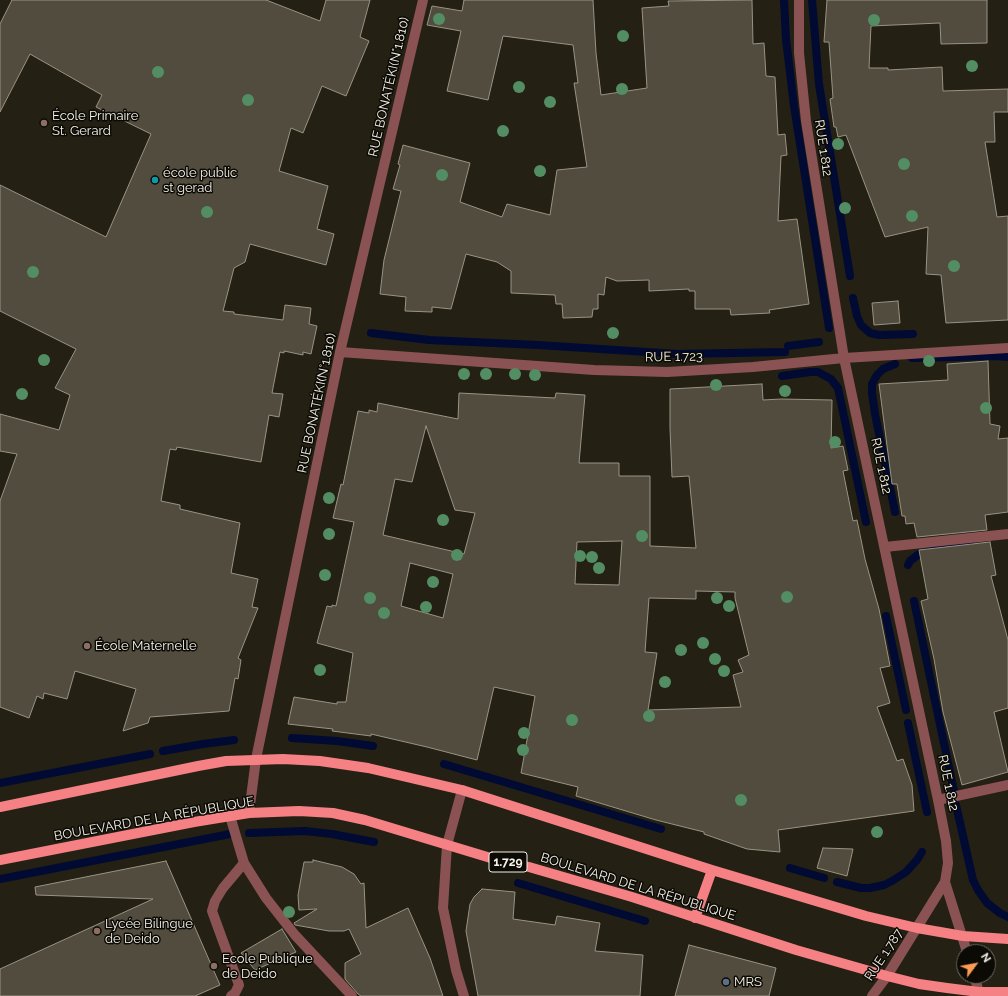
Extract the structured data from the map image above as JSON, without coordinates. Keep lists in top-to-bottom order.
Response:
{
  "streets": {
    "main road": ["BOULEVARD DE LA RÉPUBLIQUE", "1.729"],
    "street": [
      "RUE BONATÉKI(N°1.810)",
      "RUE 1.812",
      "RUE 1.723",
      "RUE 1.787"
    ]
  },
  "crossings": [
    ["RUE BONATÉKI(N°1.810)", "RUE 1.723"],
    ["RUE BONATÉKI(N°1.810)", "BOULEVARD DE LA RÉPUBLIQUE"],
    ["RUE 1.812", "RUE 1.723"],
    ["RUE 1.812", "RUE 1.787"],
    ["BOULEVARD DE LA RÉPUBLIQUE", "RUE 1.787"]
  ],
  "places": [
    "École Primaire St. Gerard",
    "école public st gerad",
    "École Maternelle",
    "Lycée Bilingue de Deido",
    "Ecole Publique de Deido",
    "MRS"
  ],
  "north": "top right"
}
